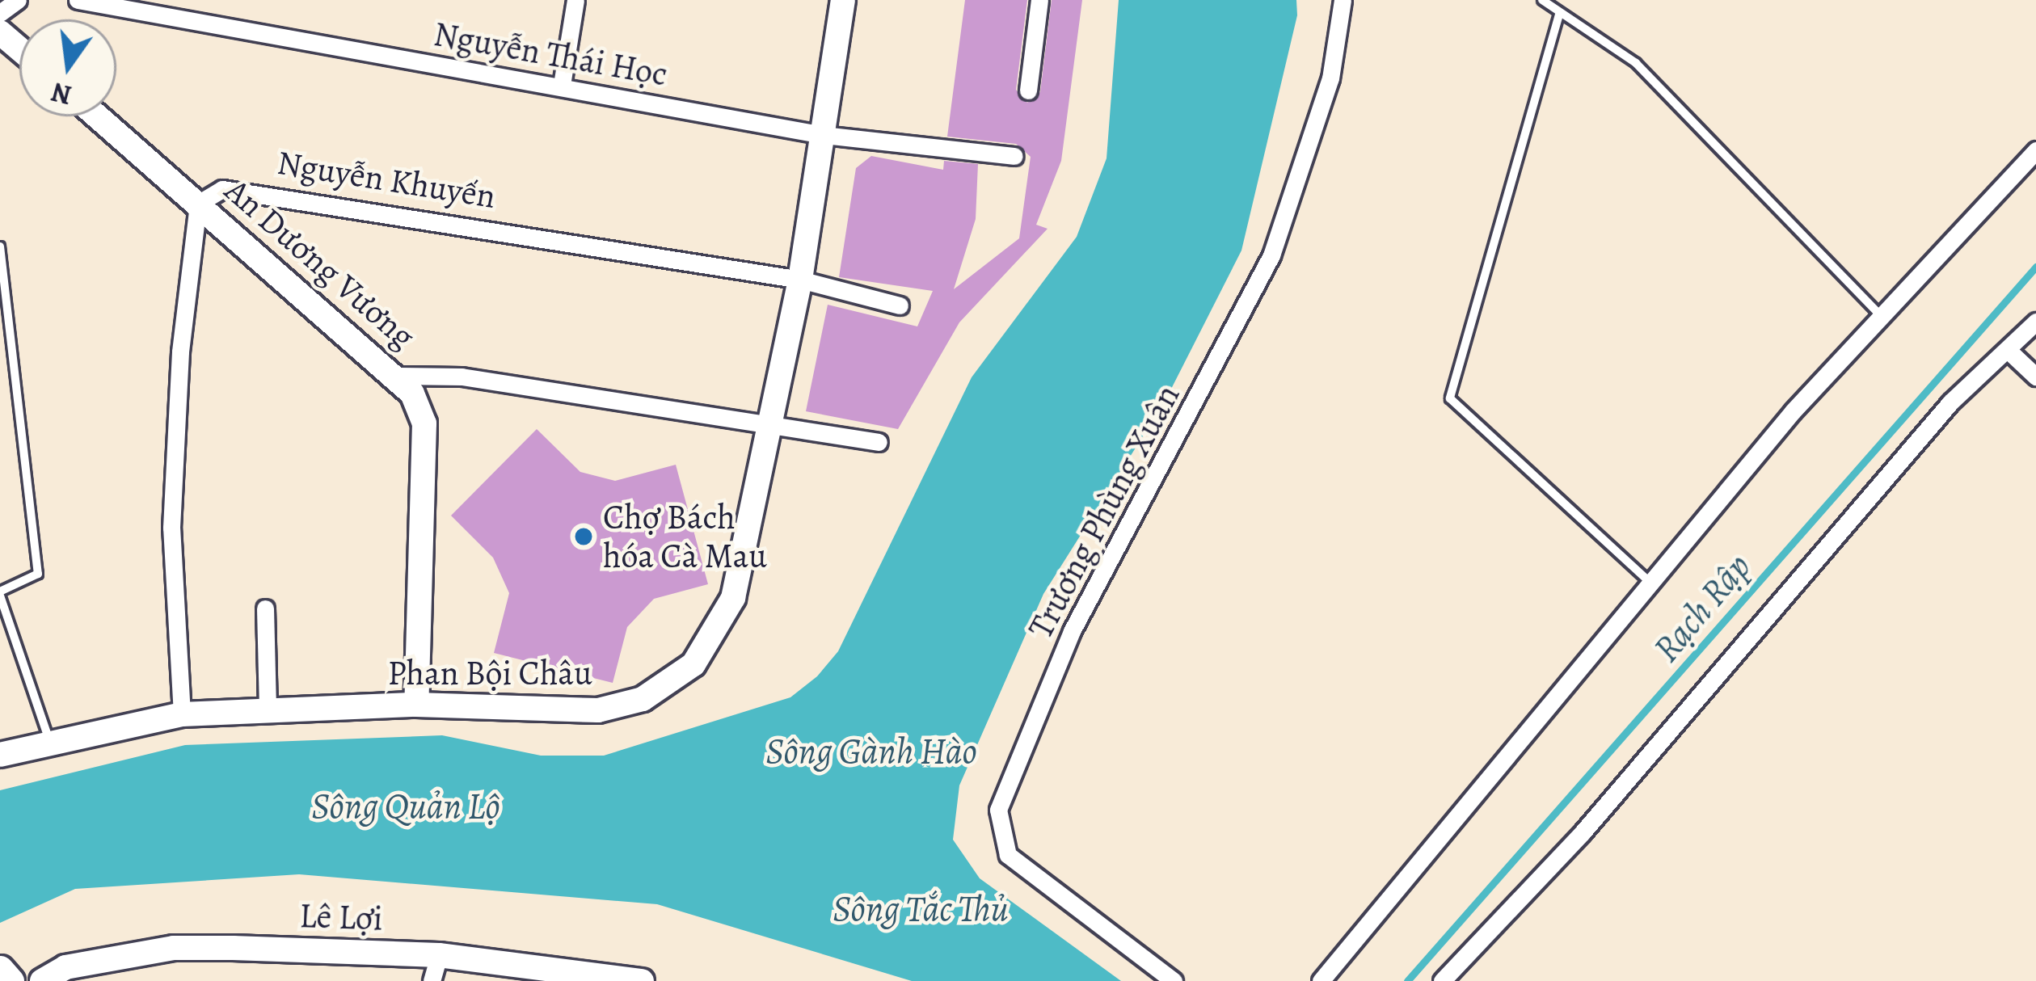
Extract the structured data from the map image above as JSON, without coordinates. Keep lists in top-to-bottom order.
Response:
{
  "streets": {
    "street": [
      "Nguyễn Thái Học",
      "Nguyễn Khuyến",
      "An Dương Vương",
      "Trương Phùng Xuân",
      "Phan Bội Châu",
      "Lê Lợi"
    ]
  },
  "crossings": [
    ["Nguyễn Thái Học", "Phan Bội Châu"],
    ["Nguyễn Khuyến", "An Dương Vương"],
    ["Nguyễn Khuyến", "Phan Bội Châu"],
    ["An Dương Vương", "Phan Bội Châu"]
  ],
  "water": [
    "Rạch Rập",
    "Sông Gành Hào",
    "Sông Quản Lộ",
    "Sông Tắc Thủ"
  ],
  "places": ["Chợ Bách hóa Cà Mau"],
  "north": "bottom"
}
